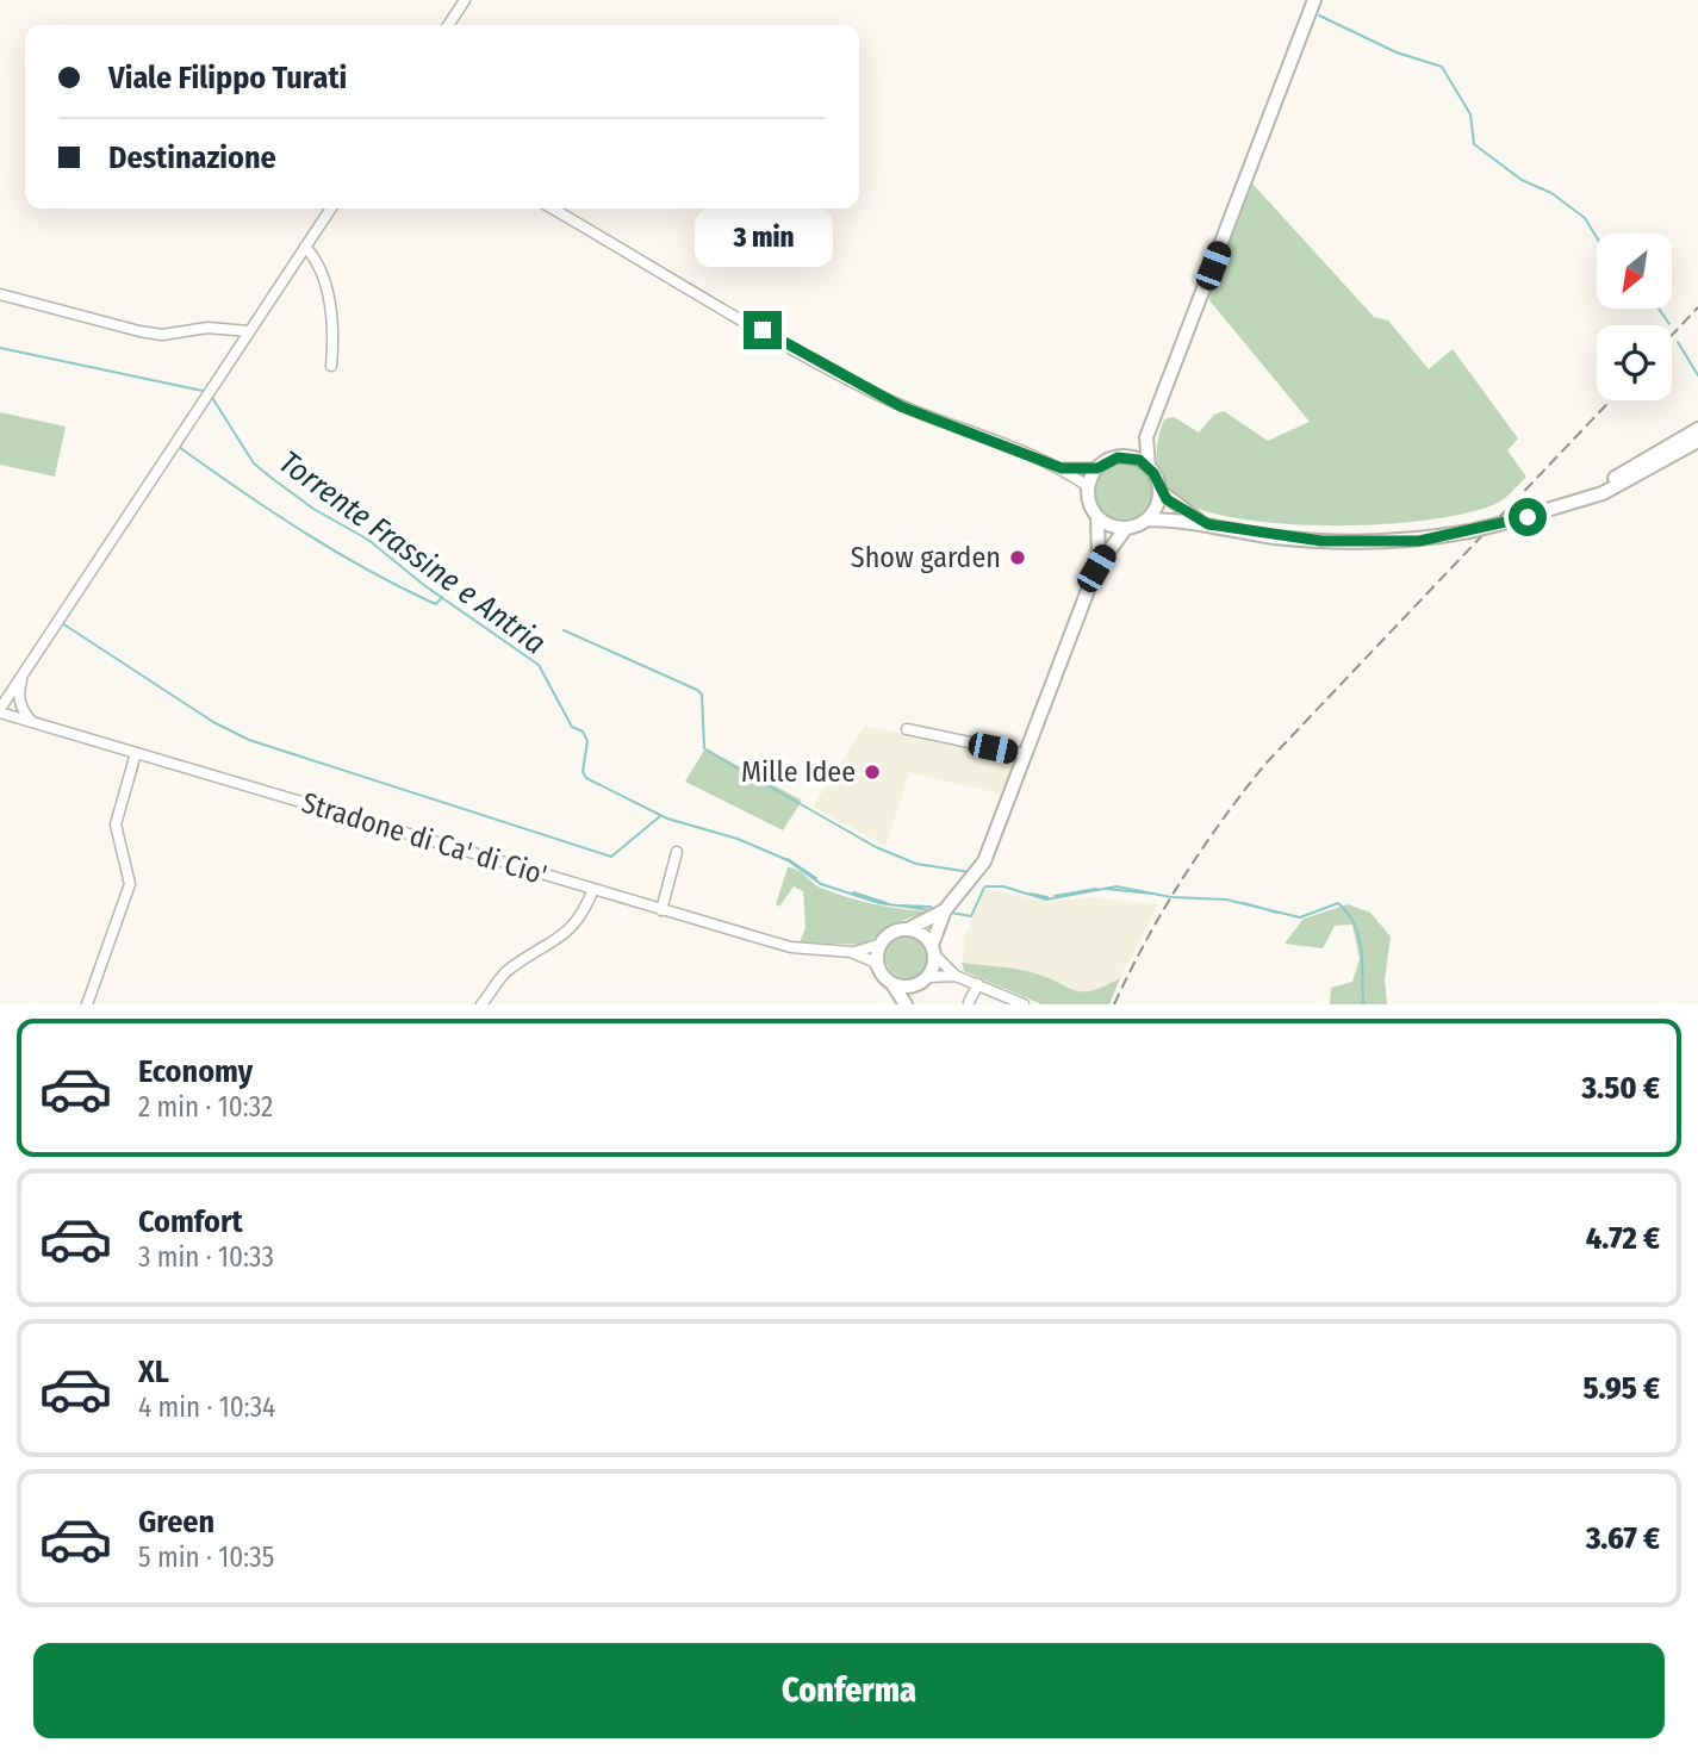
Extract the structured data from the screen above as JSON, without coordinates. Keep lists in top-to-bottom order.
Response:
{
  "streets": {
    "street": ["Stradone di Ca' di Cio'"]
  },
  "water": ["Torrente Frassine e Antria"],
  "places": ["Show garden", "Mille Idee"],
  "north": "bottom left",
  "page": {
    "banner": ["Viale Filippo Turati", "Destinazione"],
    "bubble": "3 min",
    "list": [
      {
        "name": "Economy",
        "note": "2 min · 10:32",
        "value": "3.50 €"
      },
      {
        "name": "Comfort",
        "note": "3 min · 10:33",
        "value": "4.72 €"
      },
      {
        "name": "XL",
        "note": "4 min · 10:34",
        "value": "5.95 €"
      },
      {
        "name": "Green",
        "note": "5 min · 10:35",
        "value": "3.67 €"
      }
    ],
    "buttons": "Conferma"
  }
}
